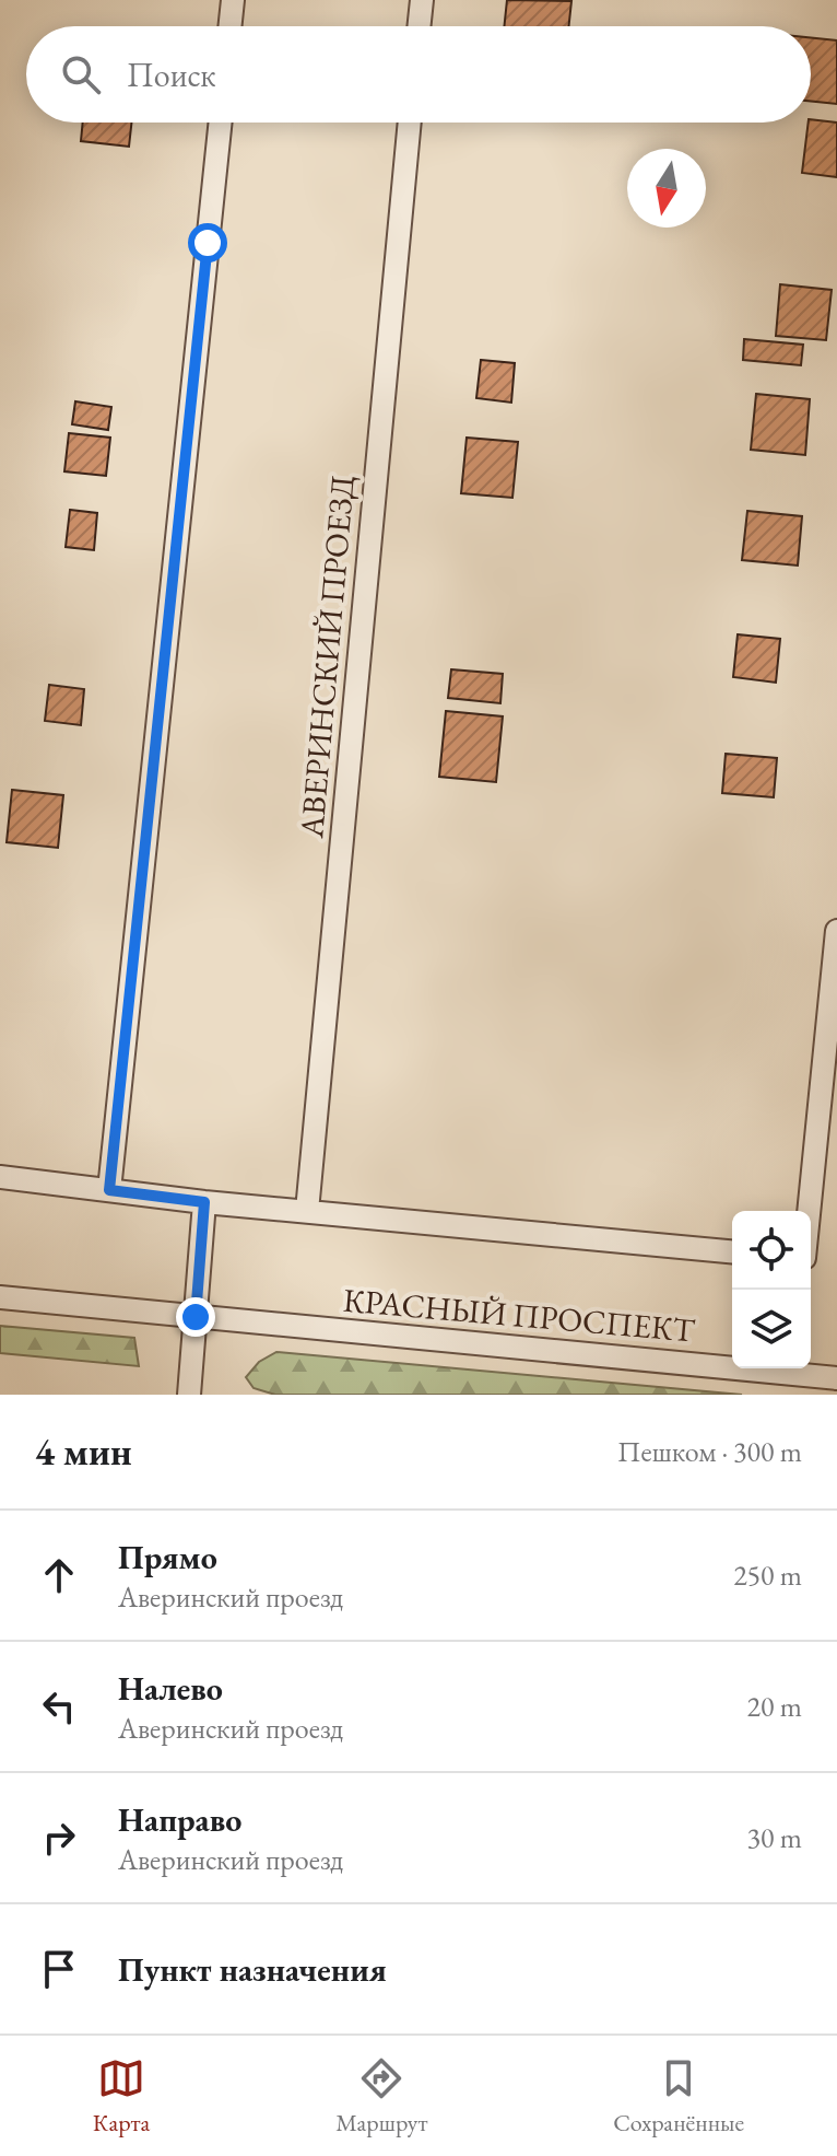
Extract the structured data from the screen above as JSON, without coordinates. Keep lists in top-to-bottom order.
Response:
{
  "streets": {
    "street": ["АВЕРИНСКИЙ ПРОЕЗД", "КРАСНЫЙ ПРОСПЕКТ"]
  },
  "north": "bottom",
  "page": {
    "search": "Поиск",
    "heading": ["4 мин", "Пешком · 300 m"],
    "list": [
      ["Прямо", "Аверинский проезд", "250 m"],
      ["Налево", "Аверинский проезд", "20 m"],
      ["Направо", "Аверинский проезд", "30 m"],
      "Пункт назначения"
    ],
    "nav": ["Карта", "Маршрут", "Сохранённые"]
  }
}
